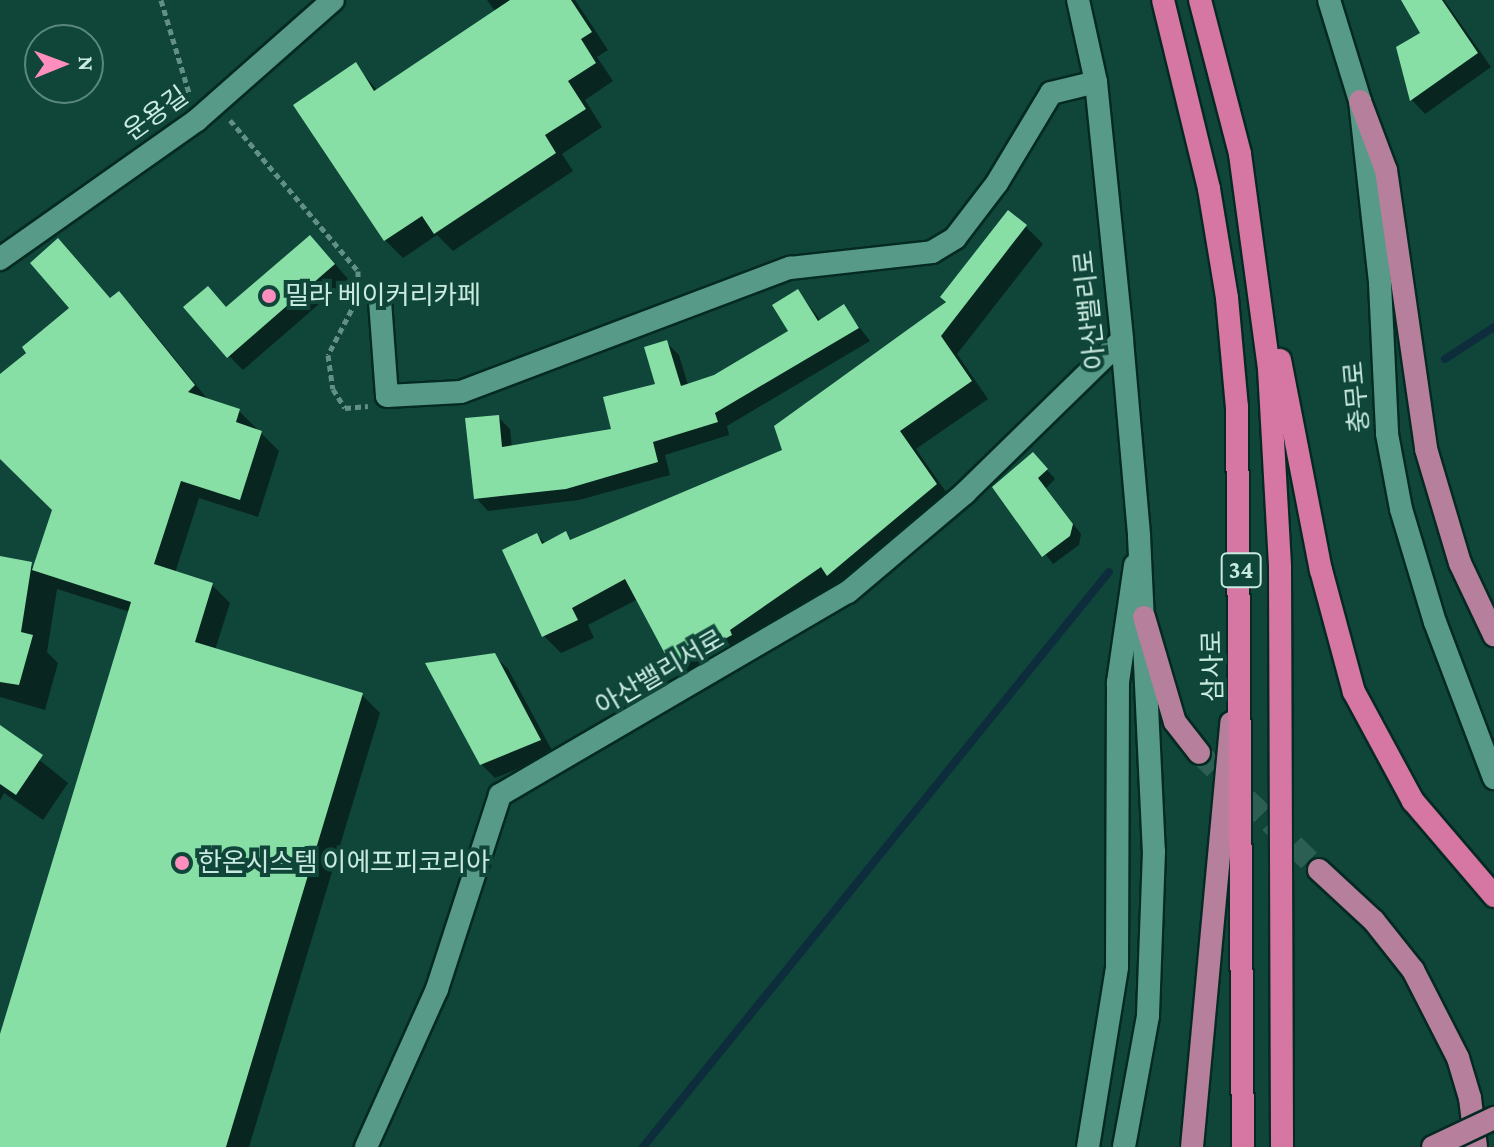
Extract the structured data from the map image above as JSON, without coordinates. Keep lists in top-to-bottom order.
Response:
{
  "streets": {
    "highway": ["34", "삼사로"],
    "street": [
      "운용길",
      "아산밸리로",
      "충무로",
      "아산밸리서로"
    ]
  },
  "crossings": [
    ["아산밸리로", "아산밸리서로"]
  ],
  "places": ["밀라 베이커리카페", "한온시스템 이에프피코리아"],
  "north": "right"
}
